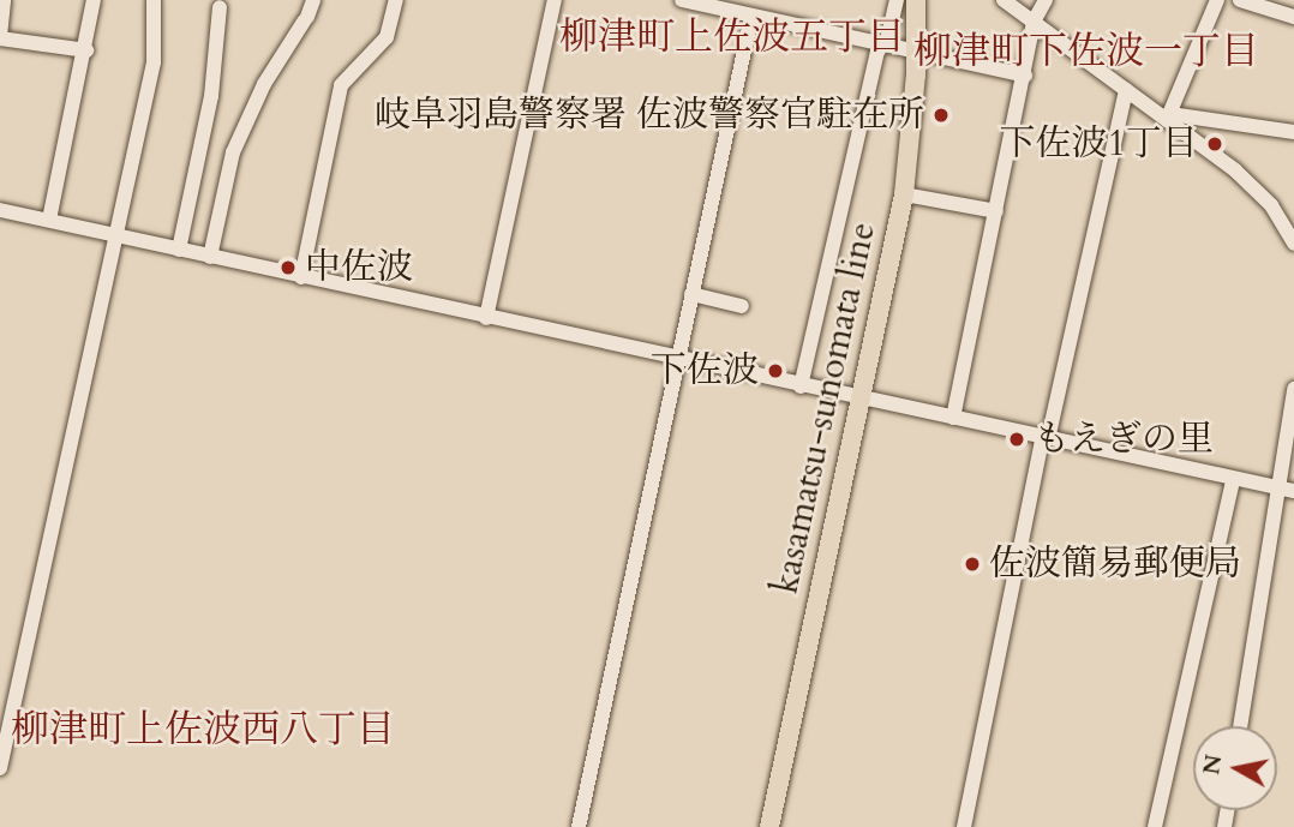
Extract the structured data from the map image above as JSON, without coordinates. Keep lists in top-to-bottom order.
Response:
{
  "streets": {
    "main road": ["kasamatsu-sunomata line"]
  },
  "districts": ["柳津町上佐波五丁目", "柳津町下佐波一丁目", "柳津町上佐波西八丁目"],
  "places": [
    "岐阜羽島警察署 佐波警察官駐在所",
    "下佐波1丁目",
    "中佐波",
    "下佐波",
    "もえぎの里",
    "佐波簡易郵便局"
  ],
  "north": "left"
}
